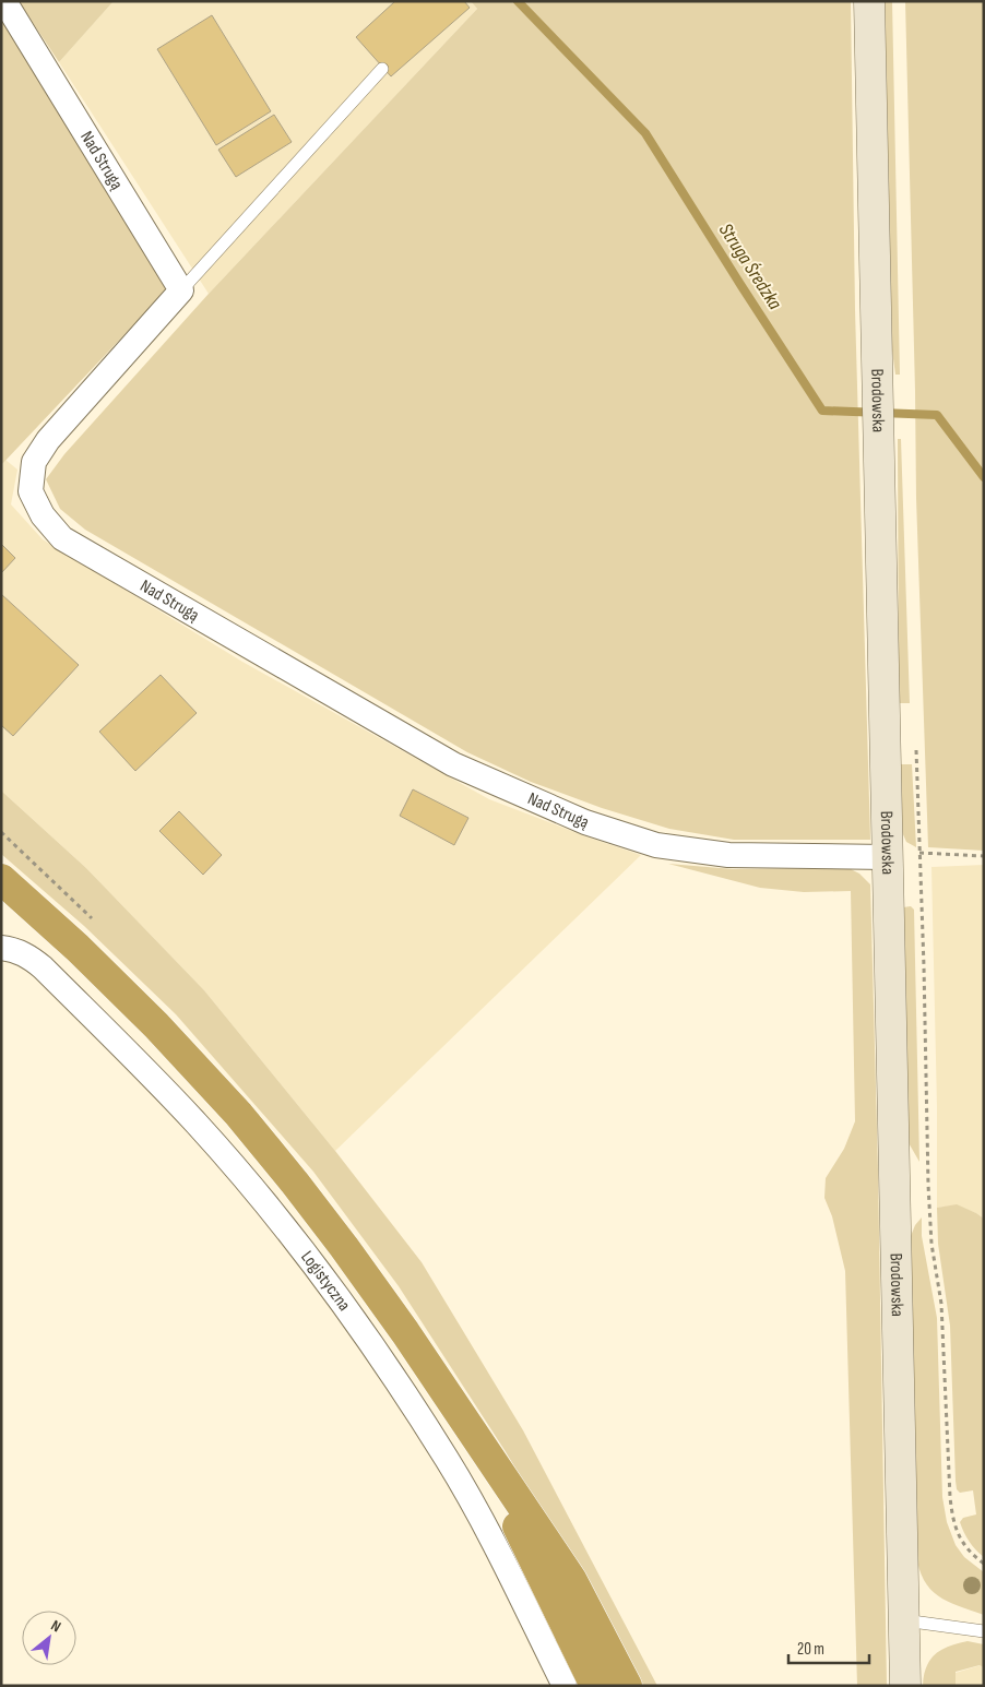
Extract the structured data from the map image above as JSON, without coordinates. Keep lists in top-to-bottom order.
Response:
{
  "streets": {
    "street": ["Nad Strugą", "Brodowska", "Logistyczna"]
  },
  "crossings": [
    ["Nad Strugą", "Brodowska"]
  ],
  "water": ["Struga Średzka"],
  "scale_bar": "20 m",
  "north": "top right"
}
